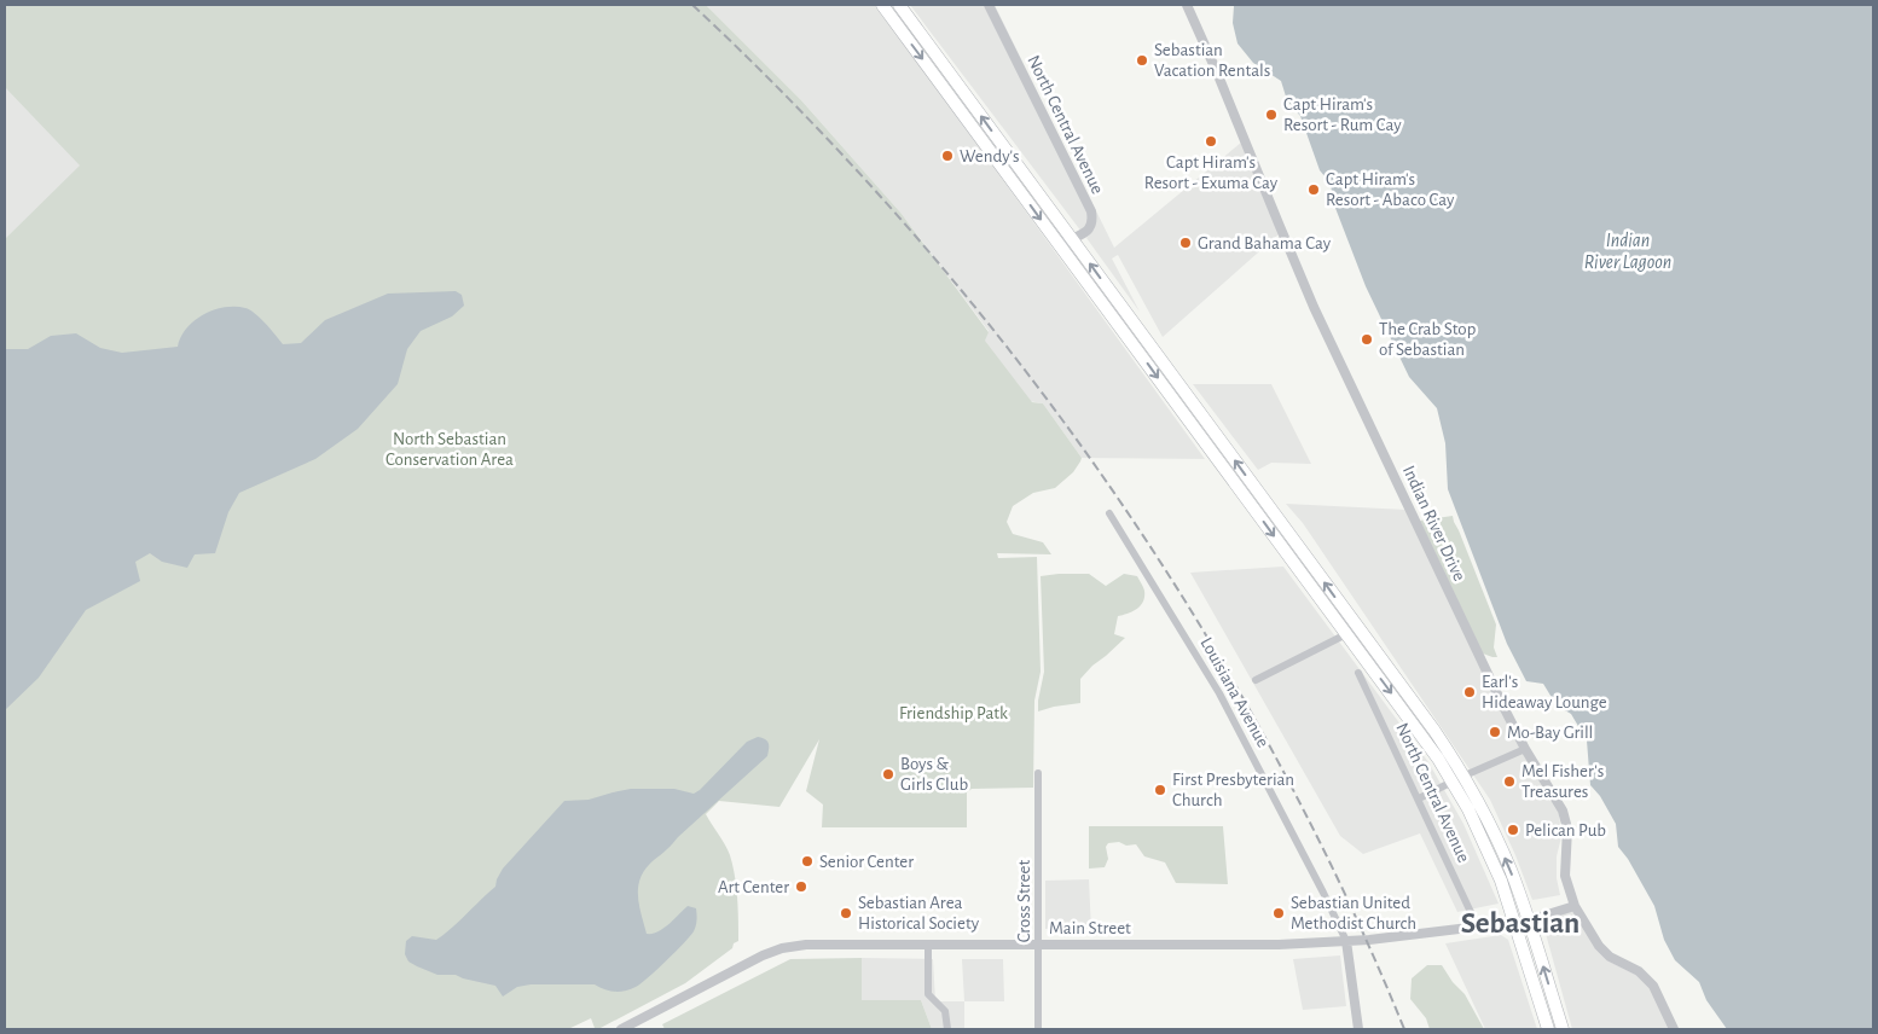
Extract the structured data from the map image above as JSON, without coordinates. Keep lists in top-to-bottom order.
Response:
{
  "streets": {
    "street": [
      "North Central Avenue",
      "Indian River Drive",
      "Louisiana Avenue",
      "Cross Street",
      "Main Street"
    ]
  },
  "crossings": [
    ["North Central Avenue", "Main Street"],
    ["Indian River Drive", "Main Street"],
    ["Louisiana Avenue", "Main Street"],
    ["Cross Street", "Main Street"]
  ],
  "districts": ["Sebastian"],
  "water": ["Indian River Lagoon"],
  "parks": ["North Sebastian Conservation Area", "Friendship Patk"],
  "places": [
    "Sebastian Vacation Rentals",
    "Capt Hiram's Resort - Rum Cay",
    "Capt Hiram's Resort - Exuma Cay",
    "Wendy's",
    "Capt Hiram's Resort - Abaco Cay",
    "Grand Bahama Cay",
    "The Crab Stop of Sebastian",
    "Earl's Hideaway Lounge",
    "Mo-Bay Grill",
    "Boys & Girls Club",
    "Mel Fisher's Treasures",
    "First Presbyterian Church",
    "Pelican Pub",
    "Senior Center",
    "Art Center",
    "Sebastian Area Historical Society",
    "Sebastian United Methodist Church"
  ]
}
